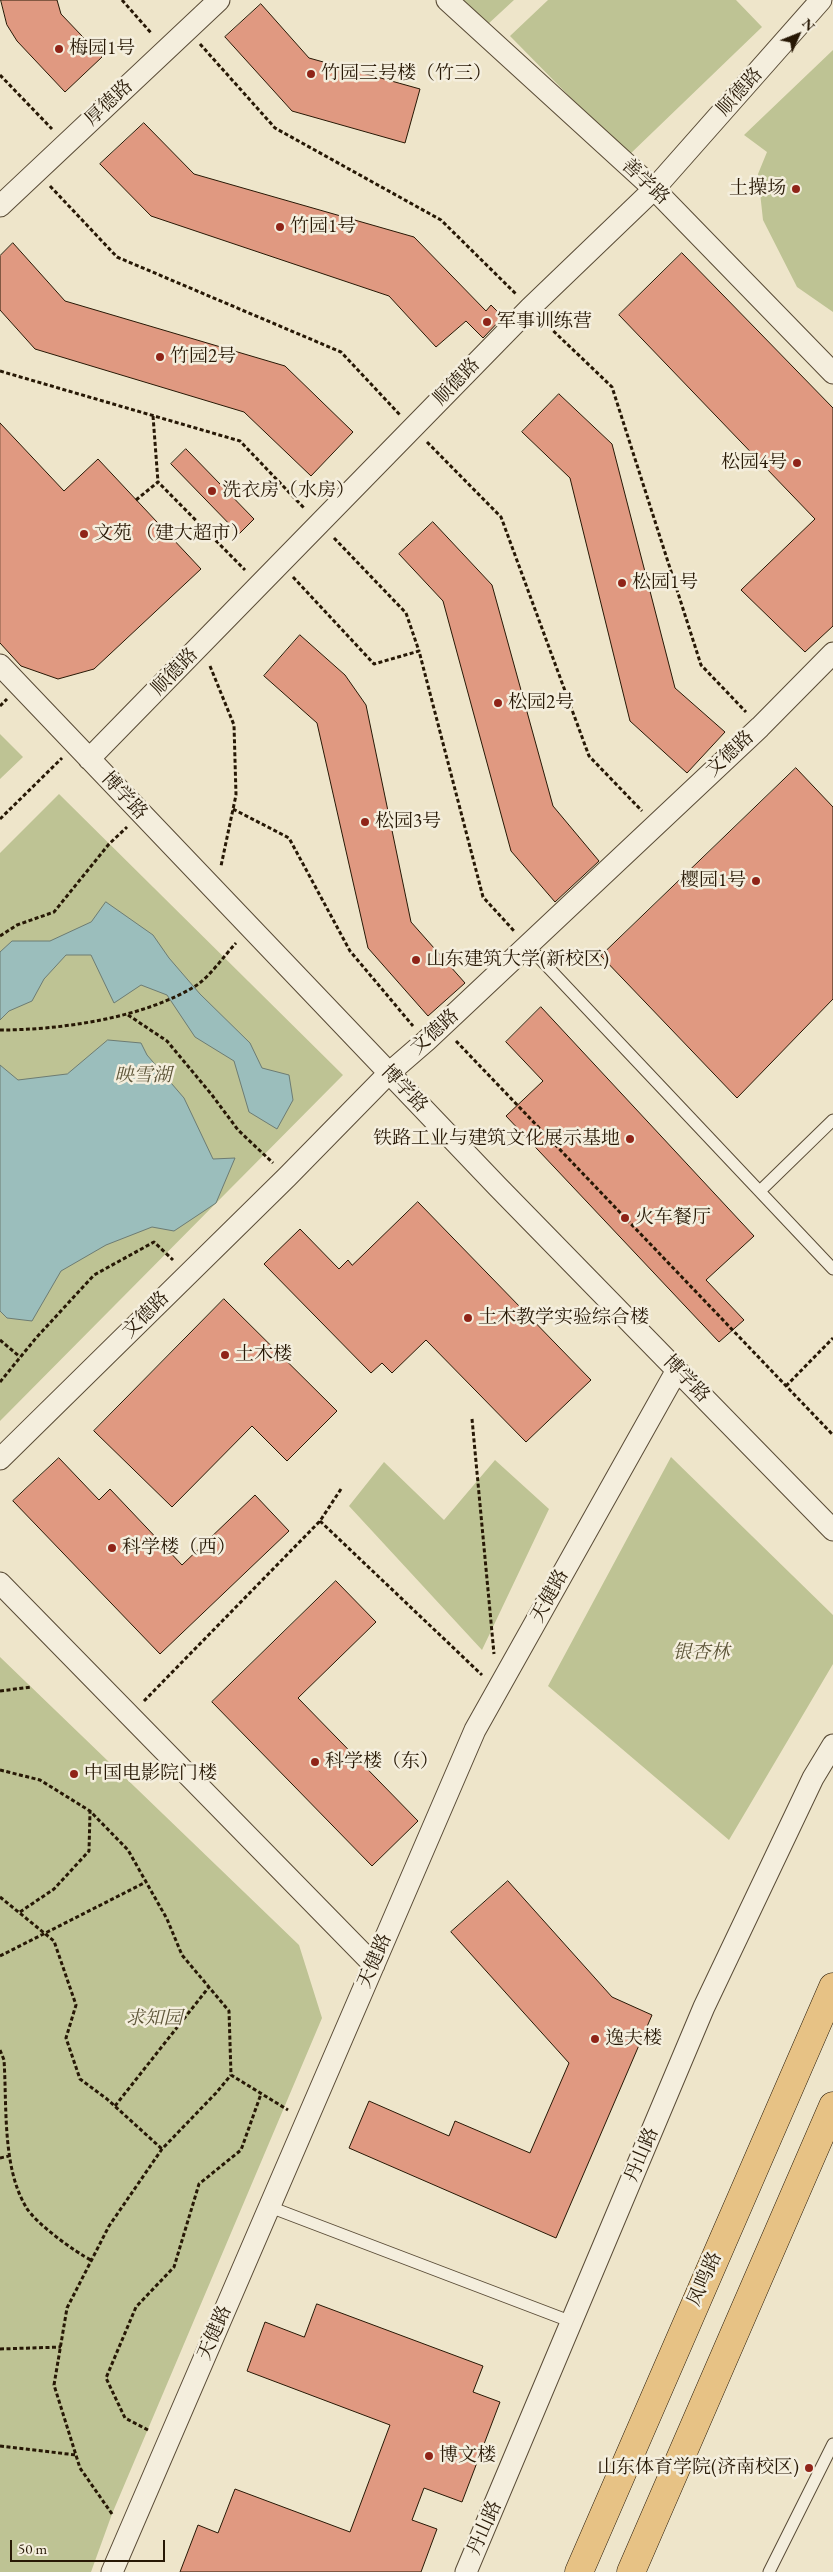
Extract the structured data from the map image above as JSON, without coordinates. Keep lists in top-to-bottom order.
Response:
{
  "streets": {
    "main road": ["凤鸣路"],
    "street": [
      "顺德路",
      "厚德路",
      "善学路",
      "文德路",
      "博学路",
      "天健路",
      "丹山路"
    ]
  },
  "crossings": [
    ["顺德路", "善学路"],
    ["顺德路", "博学路"],
    ["文德路", "博学路"],
    ["博学路", "天健路"]
  ],
  "parks": ["映雪湖", "银杏林", "求知园"],
  "places": [
    "梅园1号",
    "竹园三号楼（竹三）",
    "土操场",
    "竹园1号",
    "军事训练营",
    "竹园2号",
    "松园4号",
    "洗衣房（水房）",
    "文苑 （建大超市）",
    "松园1号",
    "松园2号",
    "松园3号",
    "樱园1号",
    "山东建筑大学(新校区)",
    "铁路工业与建筑文化展示基地",
    "火车餐厅",
    "土木教学实验综合楼",
    "土木楼",
    "科学楼（西）",
    "科学楼（东）",
    "中国电影院门楼",
    "逸夫楼",
    "博文楼",
    "山东体育学院(济南校区)"
  ],
  "scale_bar": "50 m",
  "north": "top right"
}
